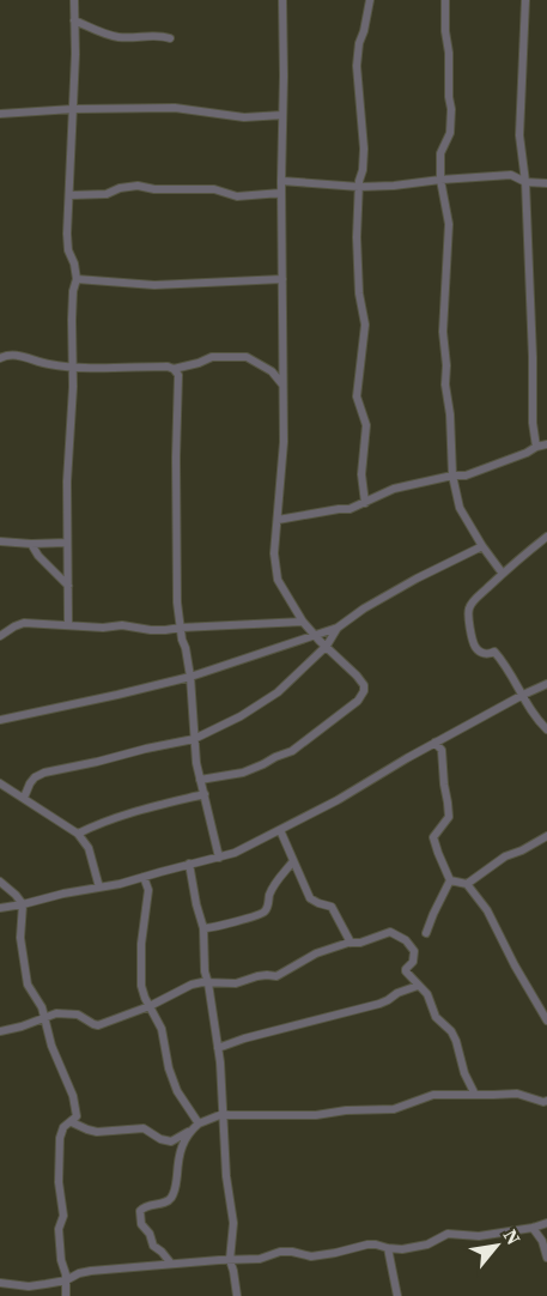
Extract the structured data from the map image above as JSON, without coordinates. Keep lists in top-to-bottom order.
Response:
{
  "north": "top right"
}
